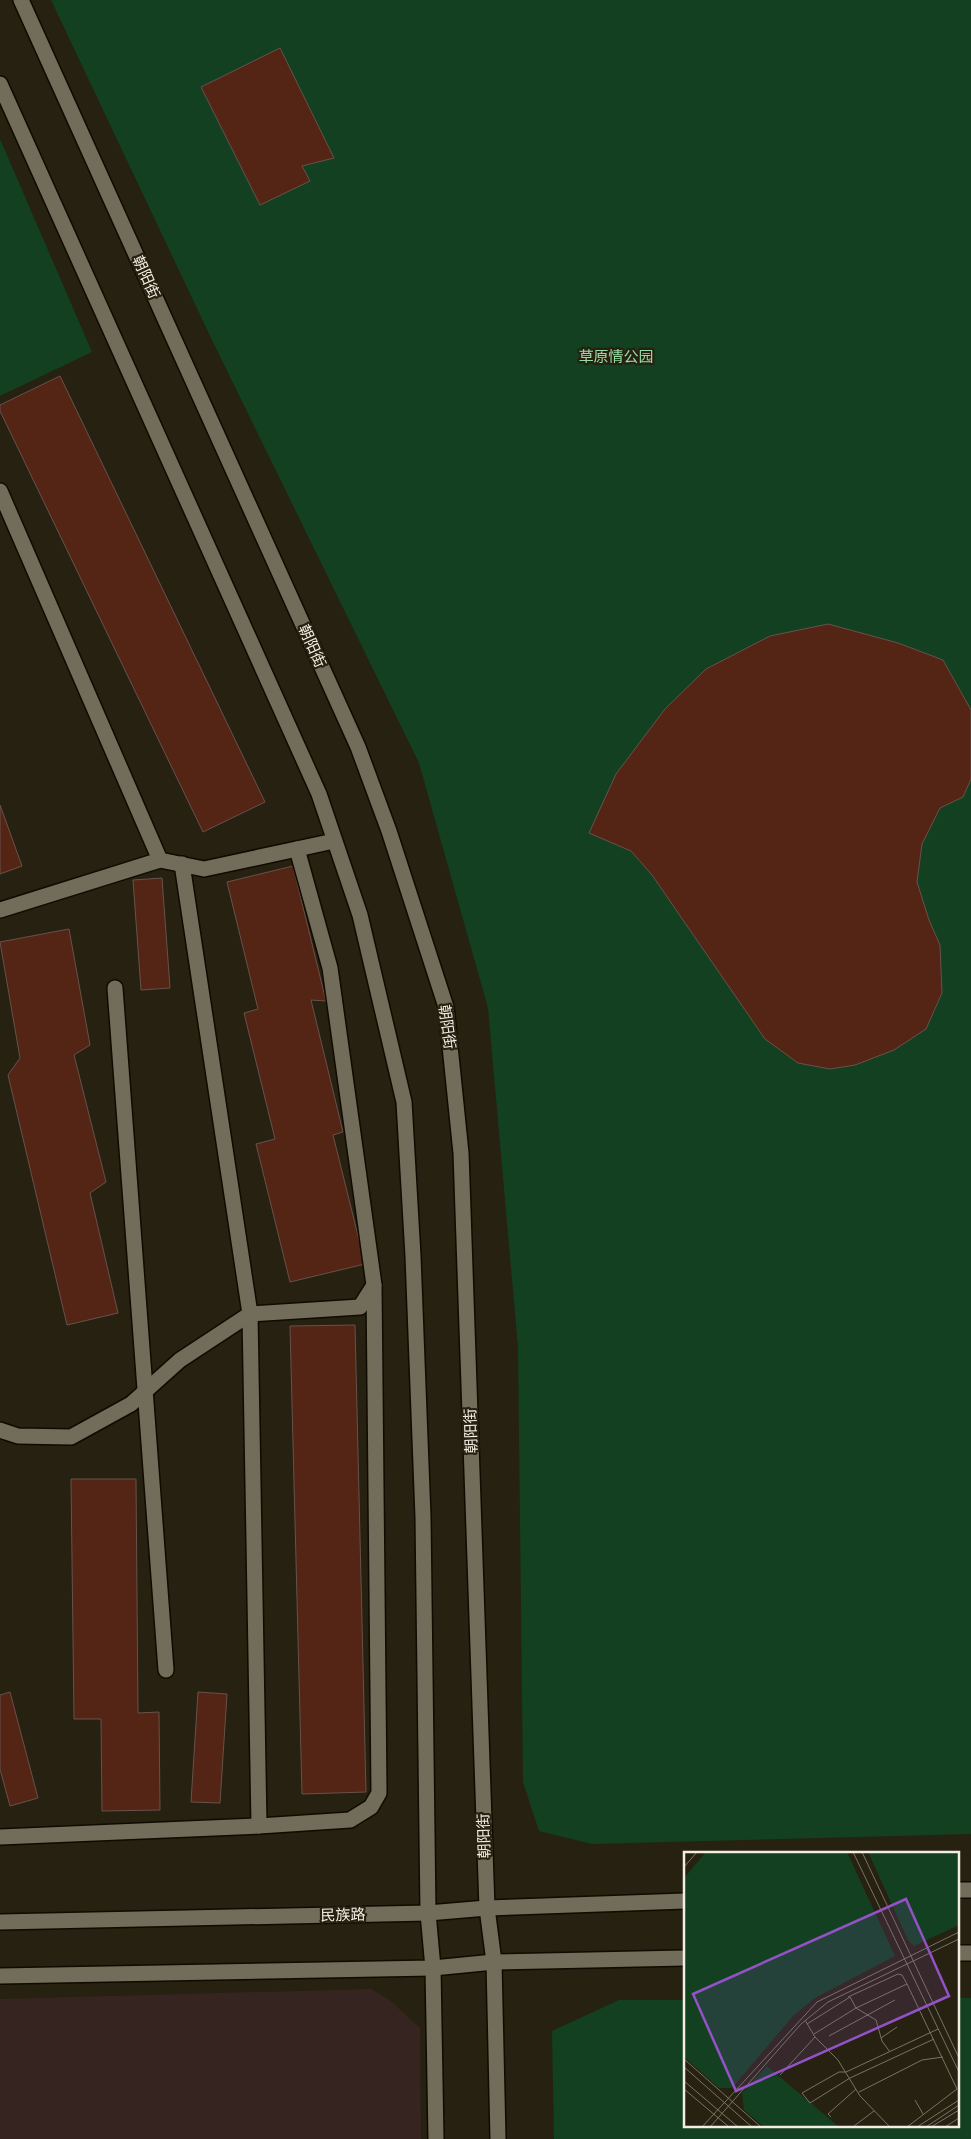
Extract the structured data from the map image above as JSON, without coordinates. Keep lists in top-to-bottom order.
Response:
{
  "streets": {
    "street": ["朝阳街", "民族路"]
  },
  "crossings": [
    ["朝阳街", "民族路"]
  ],
  "parks": ["草原情公园"]
}
